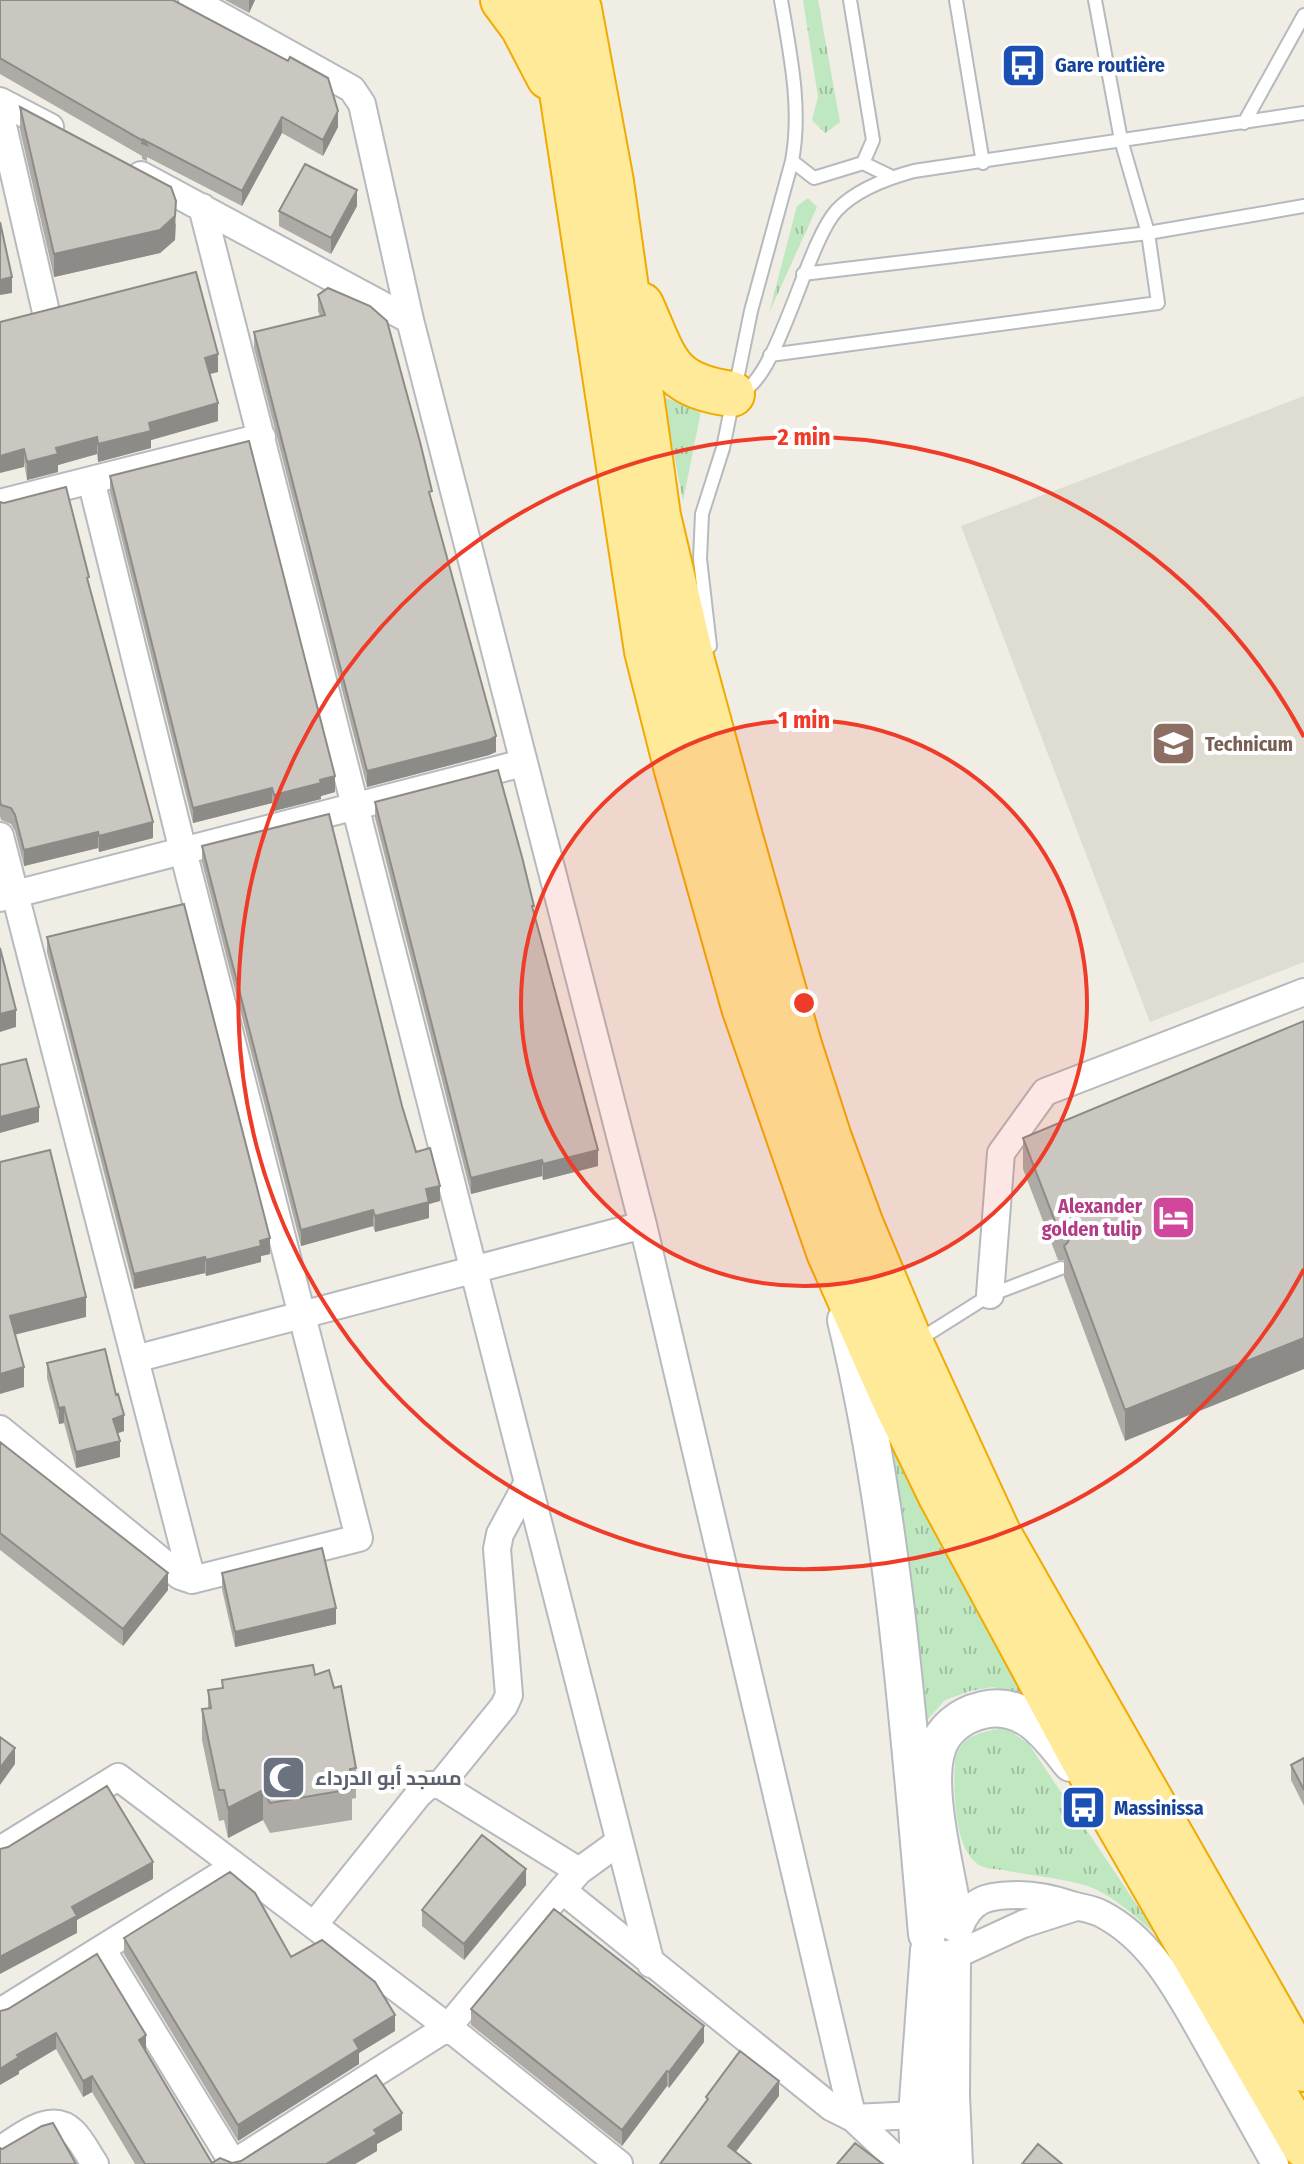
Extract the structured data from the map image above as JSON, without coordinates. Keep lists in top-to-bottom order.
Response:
{
  "places": {
    "bus stop": ["Gare routière", "Massinissa"],
    "school or university": ["Technicum"],
    "hotel": ["Alexander golden tulip"],
    "mosque": ["مسجد أبو الدرداء"]
  },
  "rings": ["2 min", "1 min"]
}
